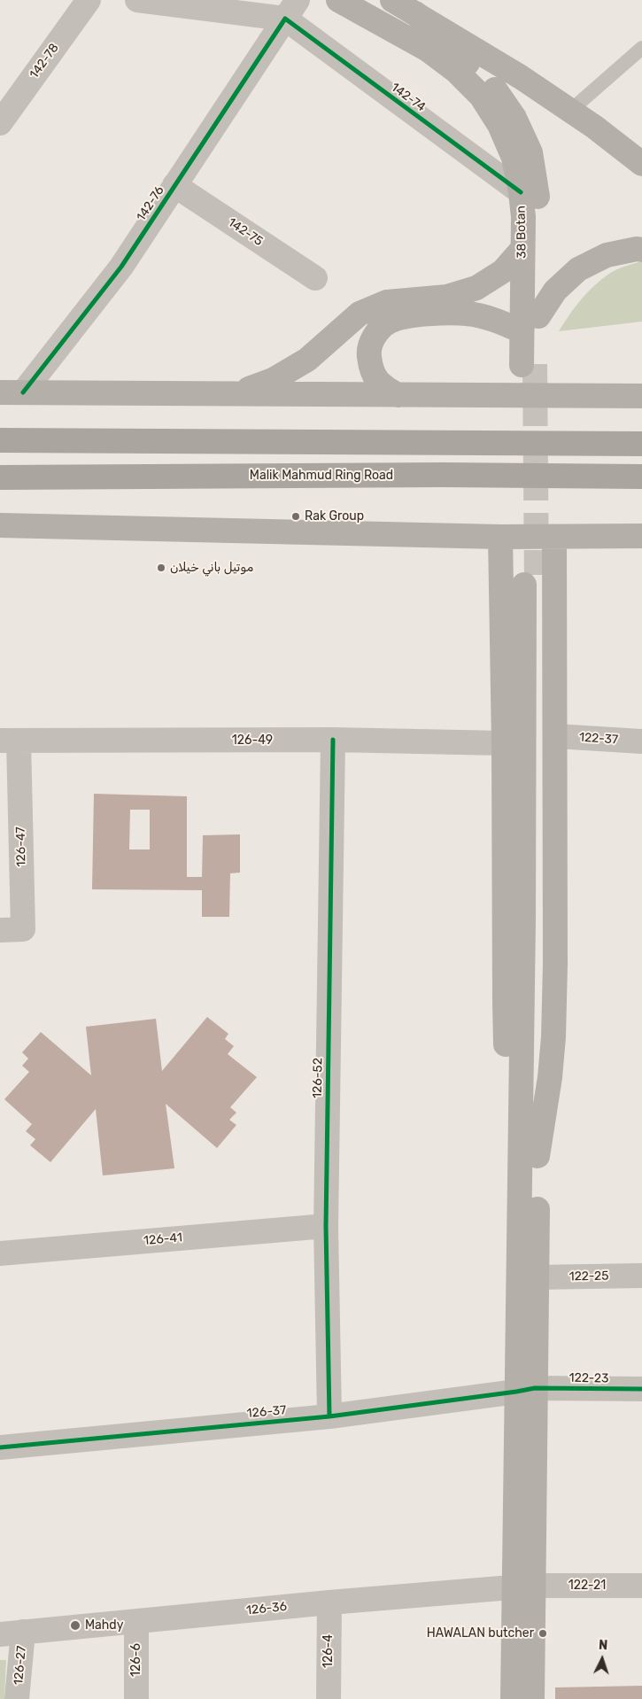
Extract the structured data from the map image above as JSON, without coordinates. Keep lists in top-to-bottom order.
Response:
{
  "streets": {
    "highway": ["Malik Mahmud Ring Road"],
    "main road": ["38 Botan"],
    "street": [
      "142-78",
      "142-74",
      "142-76",
      "142-75",
      "122-37",
      "126-49",
      "126-47",
      "126-52",
      "126-41",
      "122-25",
      "122-23",
      "126-37",
      "122-21",
      "126-36",
      "126-4",
      "126-6",
      "126-27"
    ]
  },
  "crossings": [
    ["142-74", "142-76"],
    ["142-74", "38 Botan"],
    ["142-76", "142-75"],
    ["126-49", "126-47"],
    ["126-49", "126-52"],
    ["126-52", "126-41"],
    ["126-52", "126-37"],
    ["122-23", "126-37"],
    ["122-21", "126-36"],
    ["126-36", "126-4"],
    ["126-36", "126-6"],
    ["126-36", "126-27"]
  ],
  "places": [
    "Rak Group",
    "موتيل باني خيلان",
    "Mahdy",
    "HAWALAN butcher"
  ],
  "north": "top"
}
